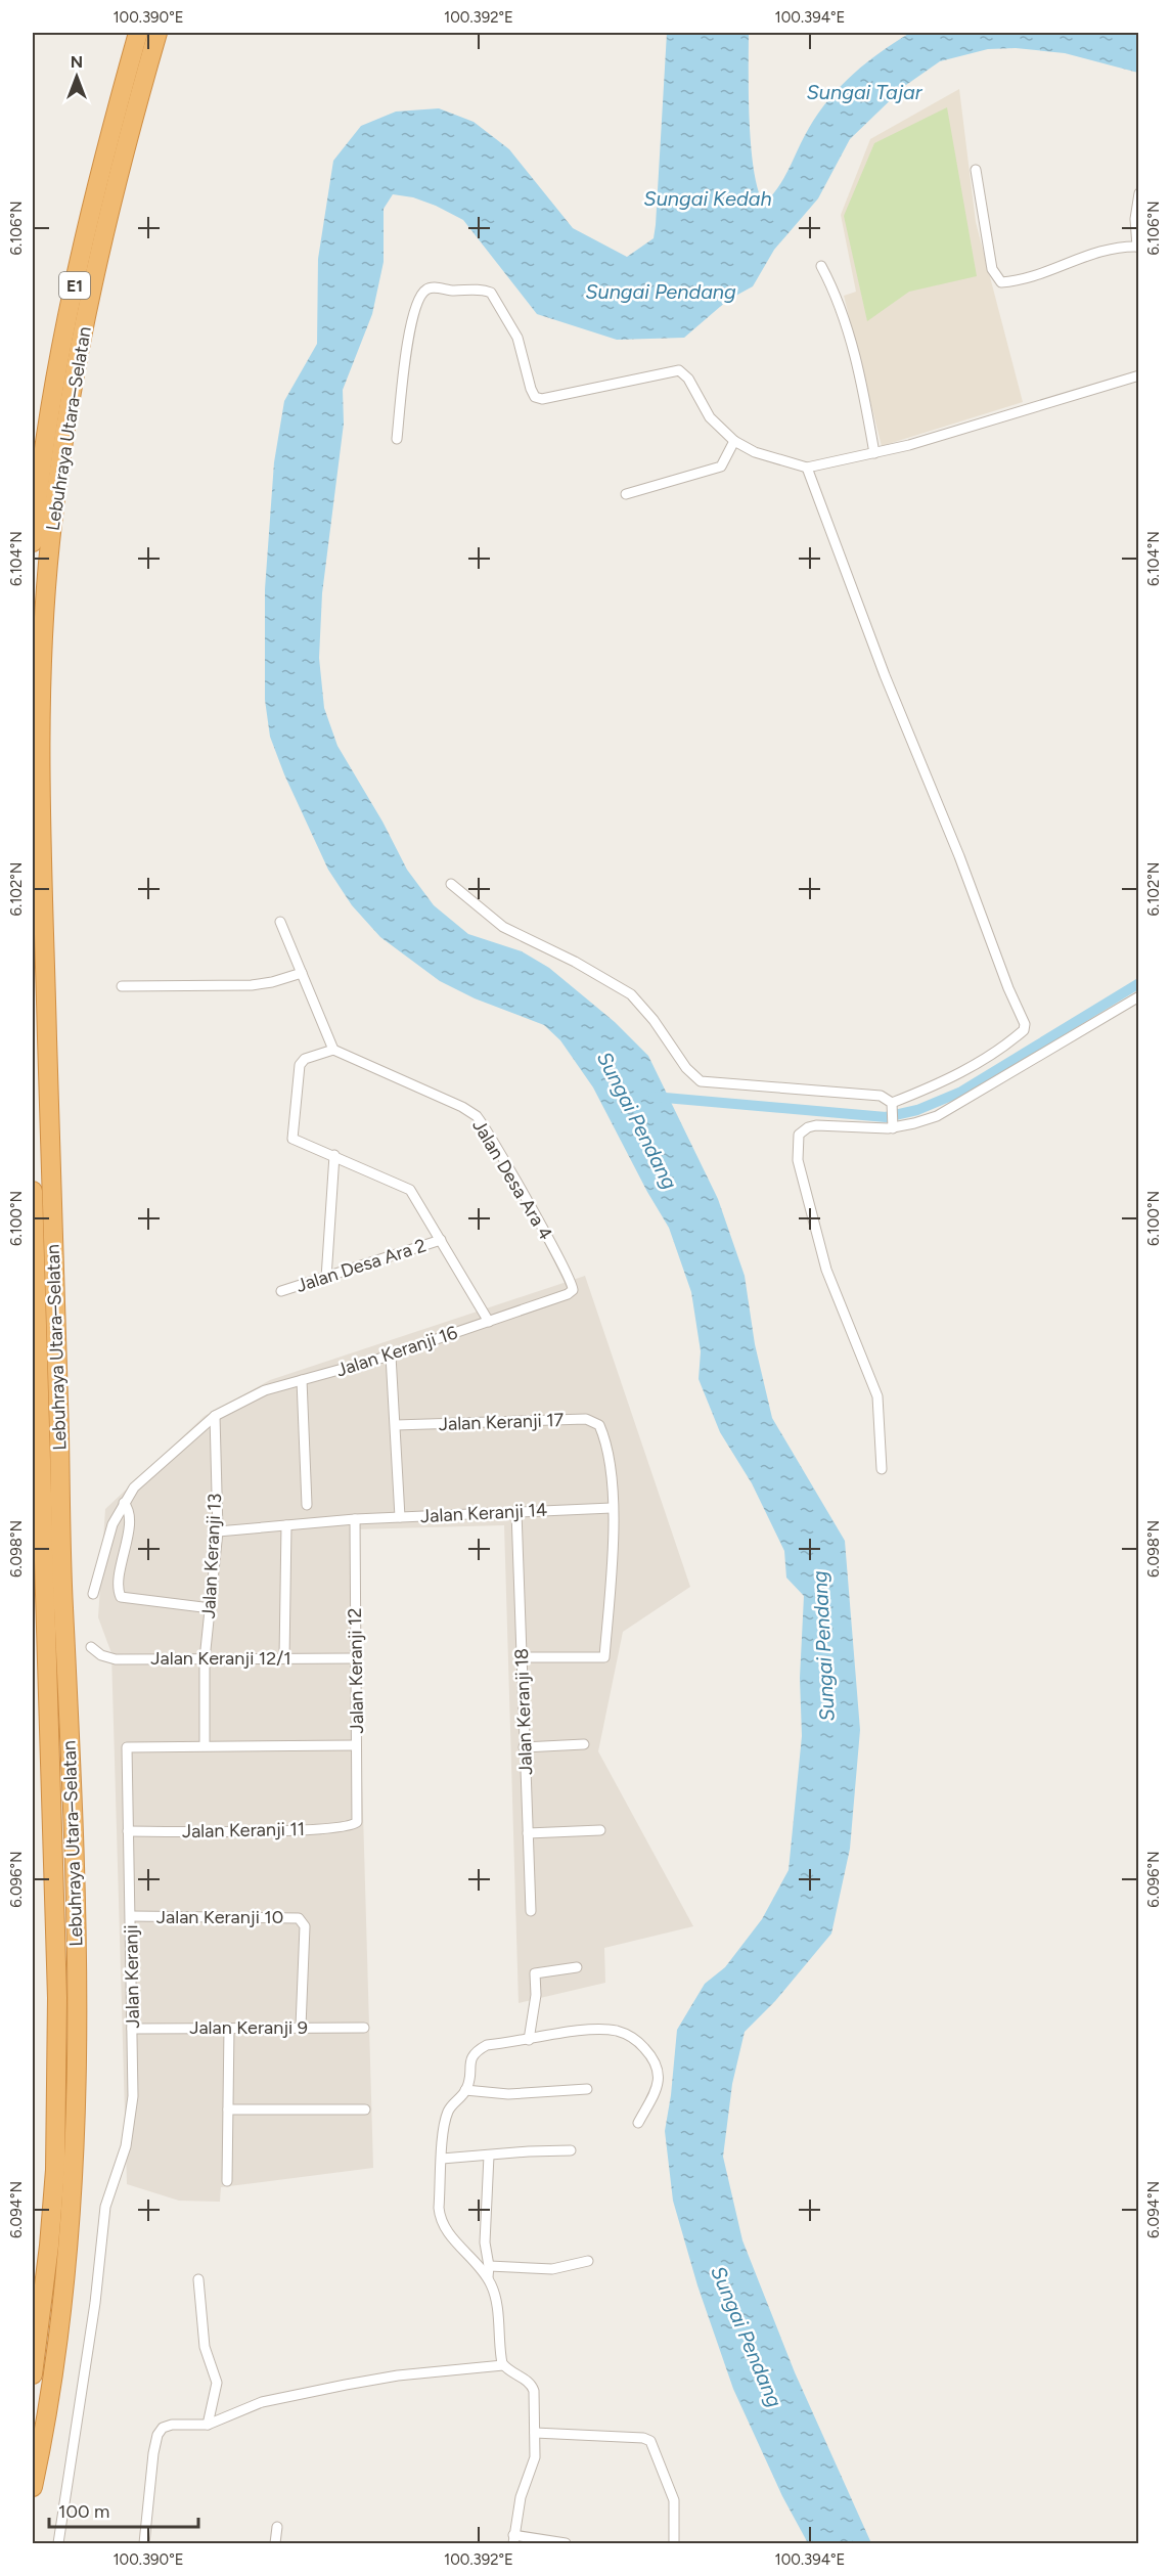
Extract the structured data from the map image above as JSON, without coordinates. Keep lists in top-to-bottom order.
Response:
{
  "streets": {
    "highway": ["E1", "Lebuhraya Utara–Selatan"],
    "street": [
      "Jalan Desa Ara 4",
      "Jalan Desa Ara 2",
      "Jalan Keranji 16",
      "Jalan Keranji 17",
      "Jalan Keranji 14",
      "Jalan Keranji 13",
      "Jalan Keranji 12/1",
      "Jalan Keranji 12",
      "Jalan Keranji 18",
      "Jalan Keranji 11",
      "Jalan Keranji 10",
      "Jalan Keranji",
      "Jalan Keranji 9"
    ]
  },
  "crossings": [
    ["Jalan Desa Ara 4", "Jalan Keranji 16"],
    ["Jalan Keranji 16", "Jalan Keranji 13"],
    ["Jalan Keranji 17", "Jalan Keranji 14"],
    ["Jalan Keranji 14", "Jalan Keranji 13"],
    ["Jalan Keranji 14", "Jalan Keranji 12"],
    ["Jalan Keranji 14", "Jalan Keranji 18"],
    ["Jalan Keranji 13", "Jalan Keranji 12/1"],
    ["Jalan Keranji 13", "Jalan Keranji"],
    ["Jalan Keranji 12/1", "Jalan Keranji 12"],
    ["Jalan Keranji 12", "Jalan Keranji 11"],
    ["Jalan Keranji 11", "Jalan Keranji"],
    ["Jalan Keranji 10", "Jalan Keranji"],
    ["Jalan Keranji 10", "Jalan Keranji 9"],
    ["Jalan Keranji", "Jalan Keranji 9"]
  ],
  "water": ["Sungai Tajar", "Sungai Kedah", "Sungai Pendang"],
  "scale_bar": "100 m",
  "north": "top",
  "coordinates": [
    "100.390°E",
    "100.392°E",
    "100.394°E",
    "6.106°N",
    "6.104°N",
    "6.102°N",
    "6.100°N",
    "6.098°N",
    "6.096°N",
    "6.094°N"
  ]
}
